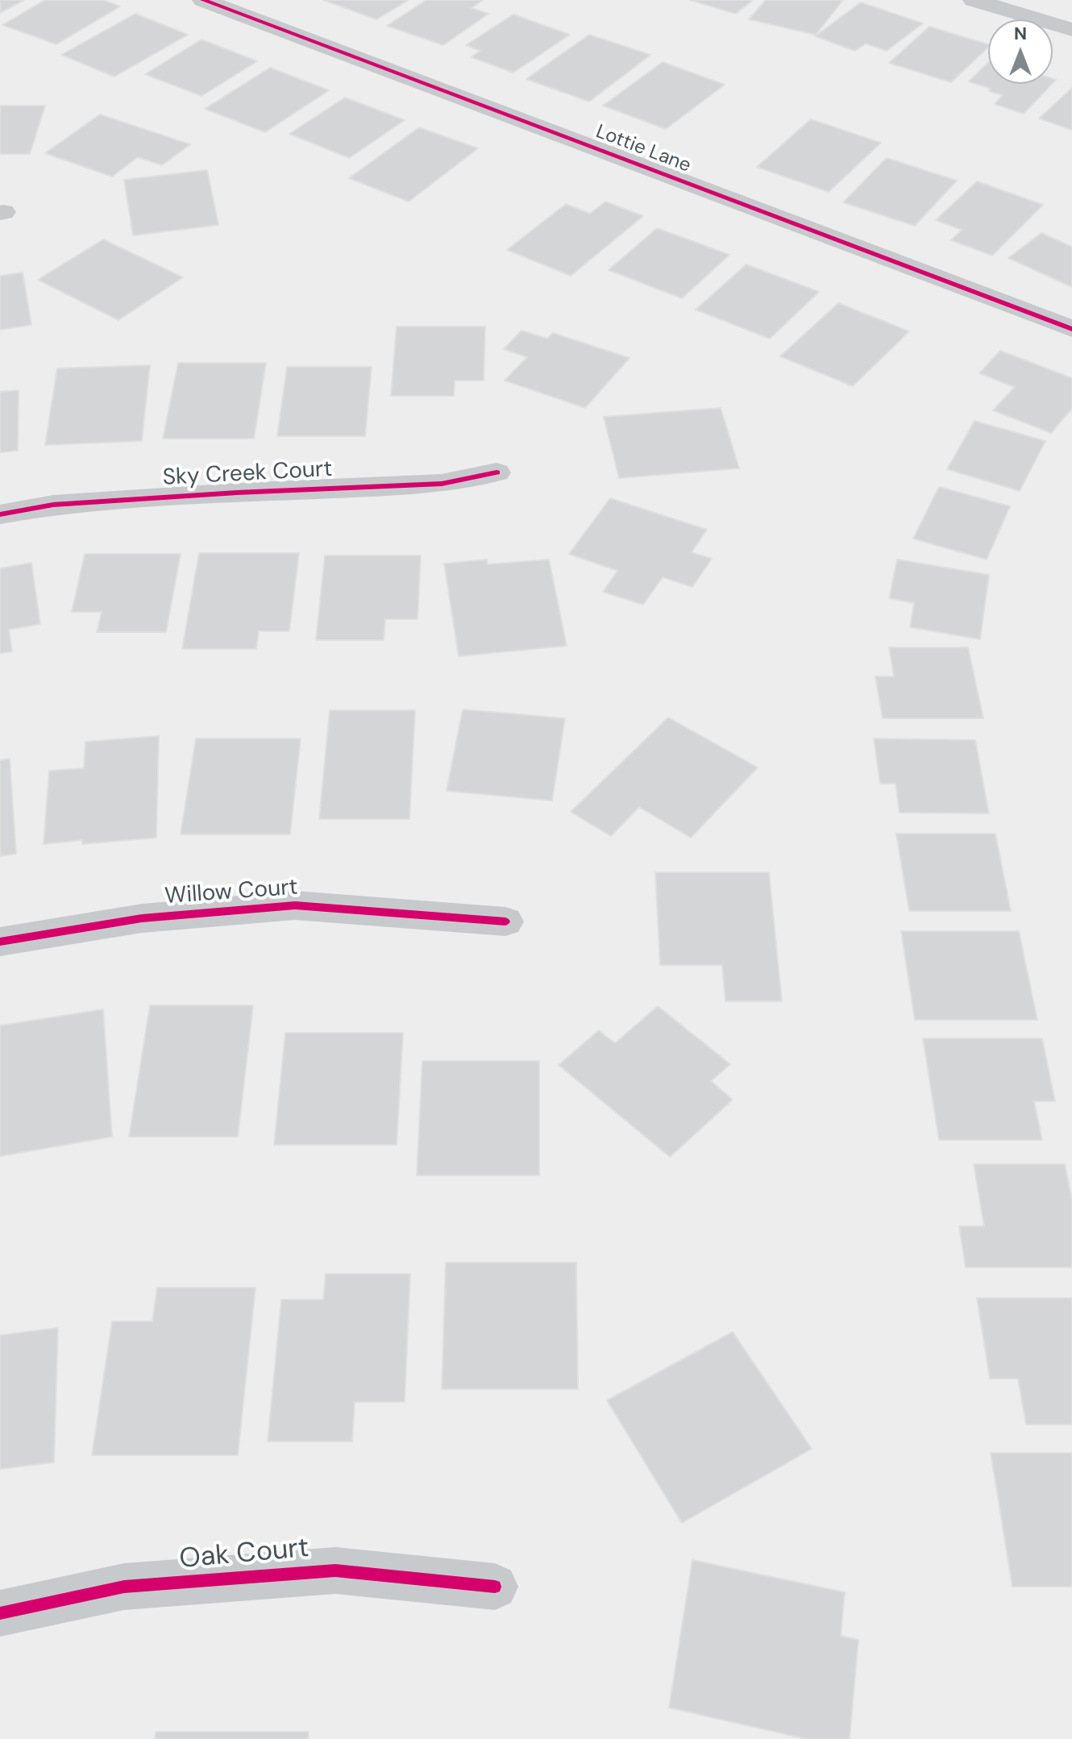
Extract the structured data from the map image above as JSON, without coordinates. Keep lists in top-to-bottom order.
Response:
{
  "streets": {
    "street": [
      "Lottie Lane",
      "Sky Creek Court",
      "Willow Court",
      "Oak Court"
    ]
  },
  "north": "top"
}
